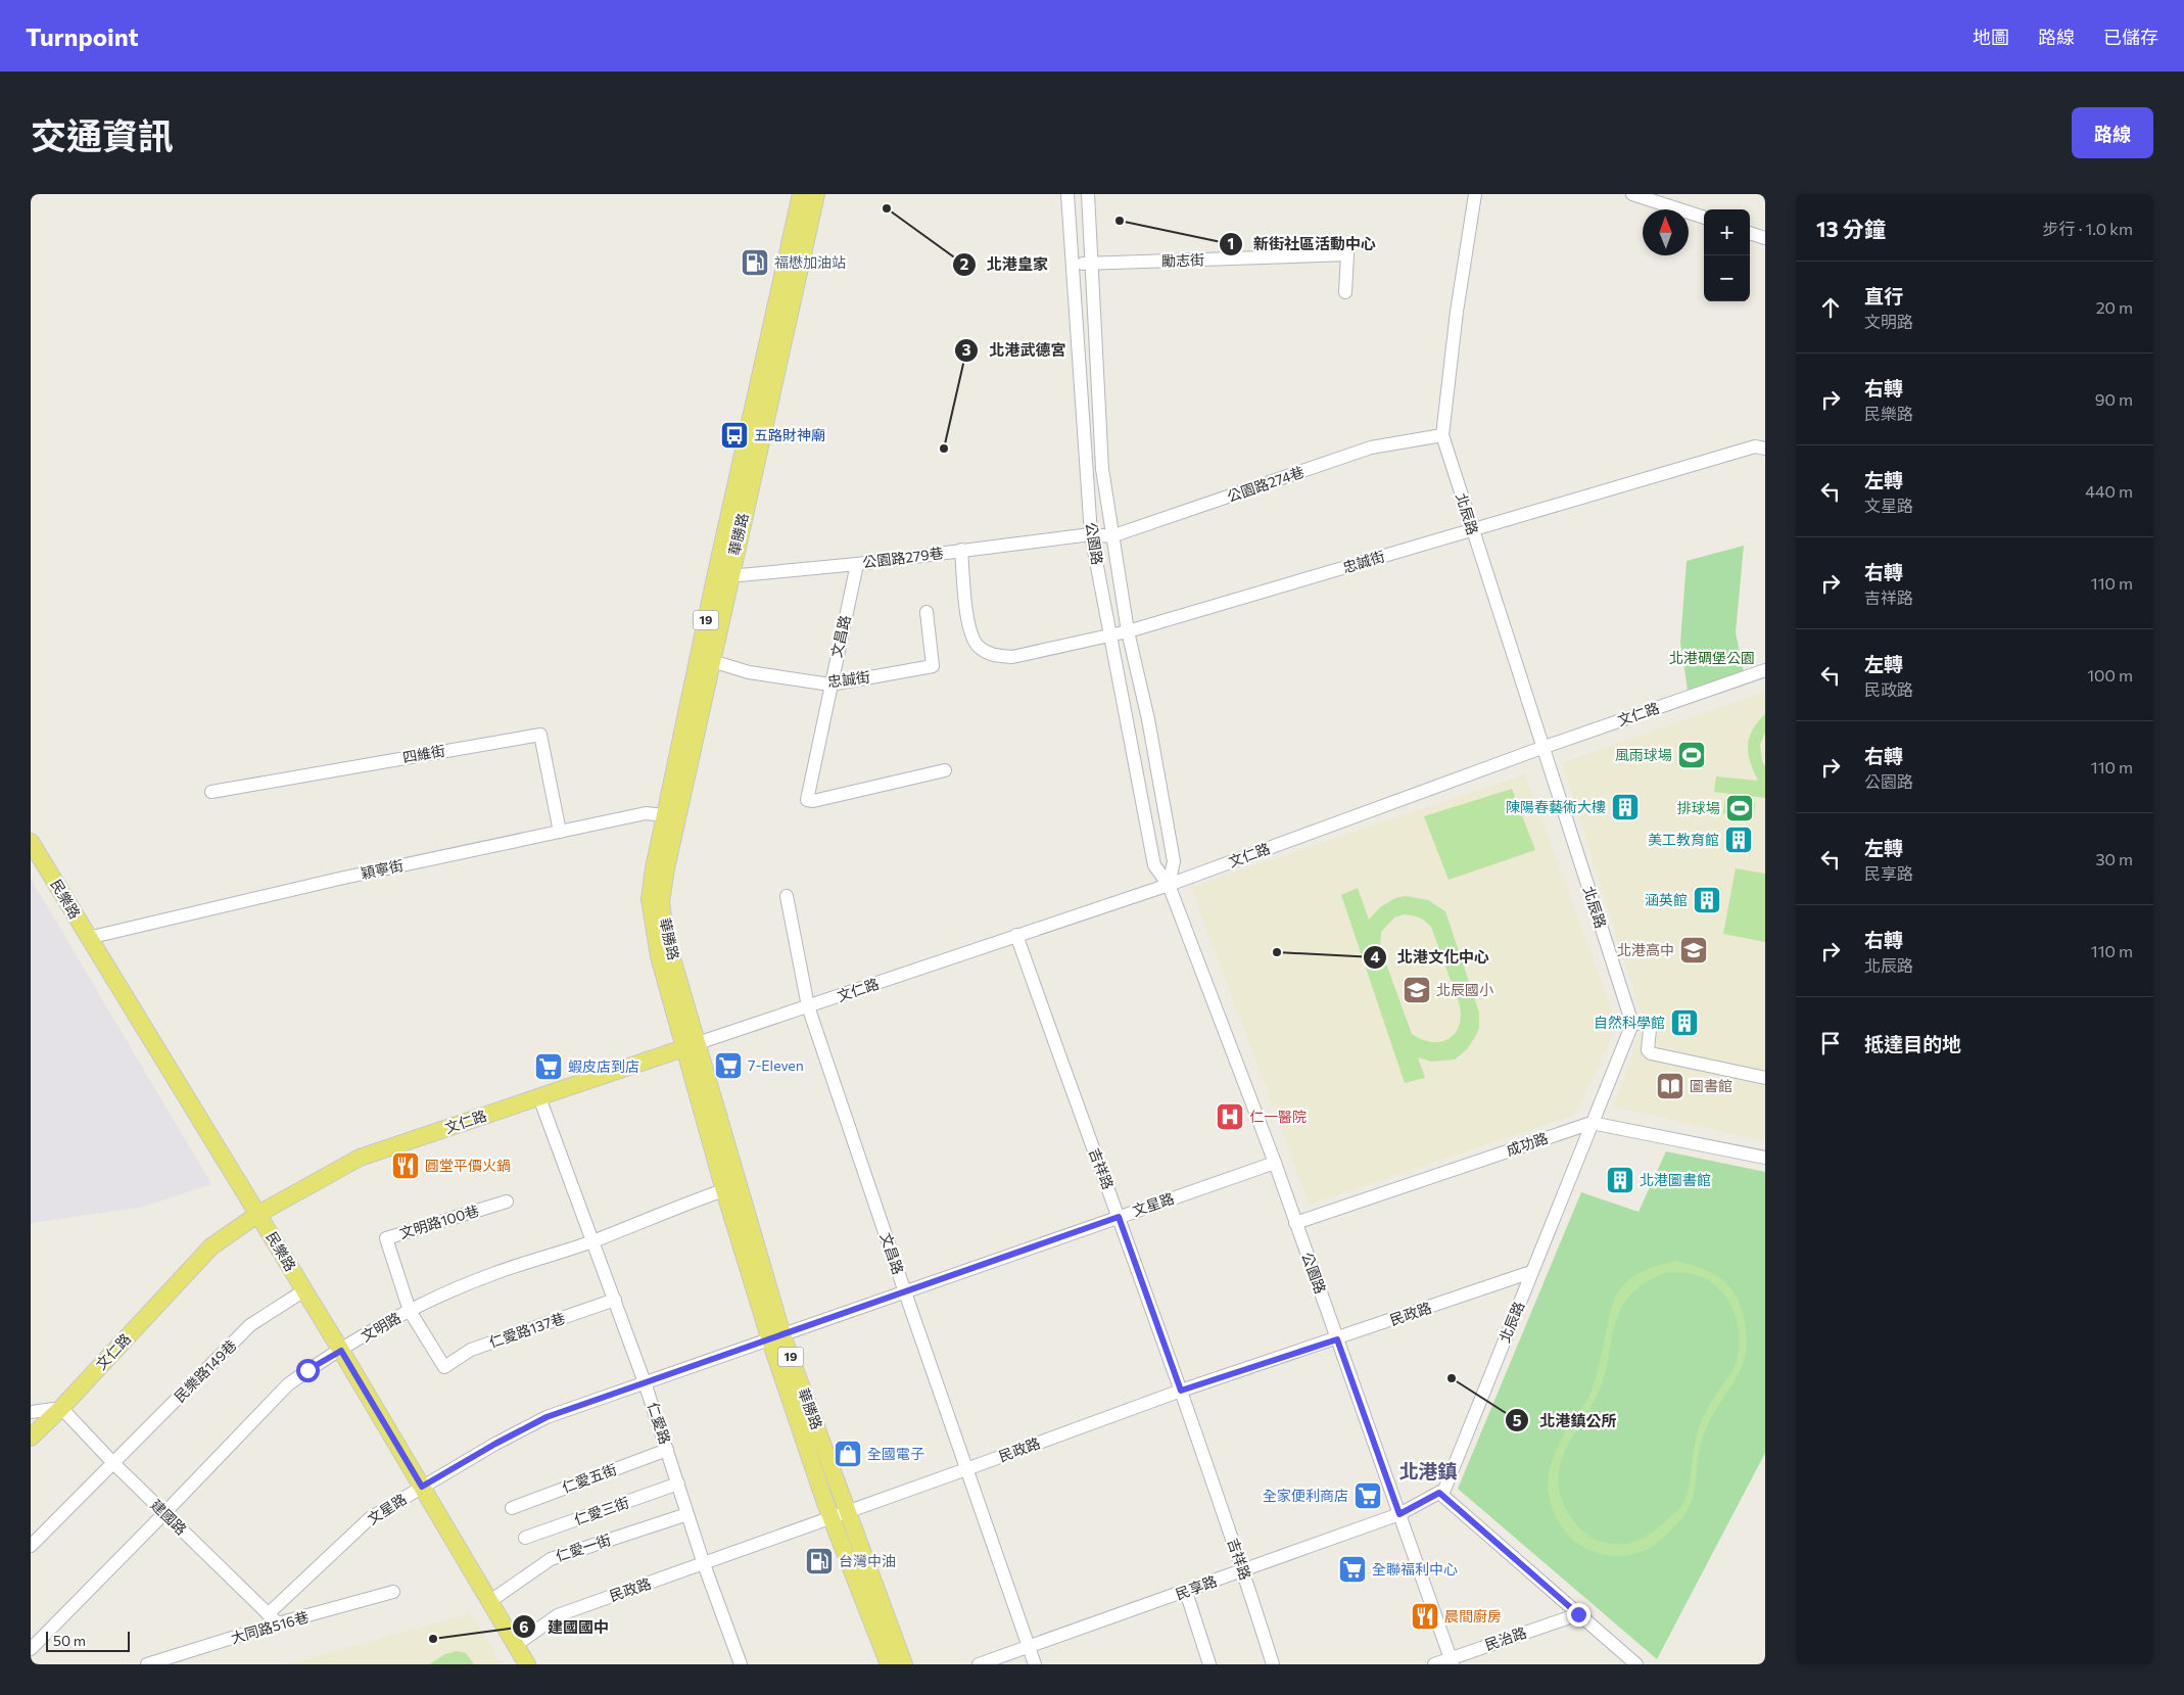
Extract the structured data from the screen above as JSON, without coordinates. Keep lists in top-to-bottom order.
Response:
{
  "streets": {
    "main road": [
      "華勝路",
      "19",
      "文仁路",
      "民樂路"
    ],
    "street": [
      "勵志街",
      "公園路274巷",
      "北辰路",
      "公園路",
      "公園路279巷",
      "忠誠街",
      "文昌路",
      "四維街",
      "穎寧街",
      "成功路",
      "吉祥路",
      "文星路",
      "文明路100巷",
      "民政路",
      "文明路",
      "仁愛路137巷",
      "民樂路149巷",
      "仁愛路",
      "仁愛五街",
      "仁愛三街",
      "建國路",
      "仁愛一街",
      "民享路",
      "大同路516巷",
      "民治路"
    ]
  },
  "crossings": [
    ["勵志街", "公園路"],
    ["公園路274巷", "北辰路"],
    ["公園路274巷", "公園路"],
    ["公園路274巷", "公園路279巷"],
    ["北辰路", "忠誠街"],
    ["北辰路", "文仁路"],
    ["北辰路", "成功路"],
    ["北辰路", "民政路"],
    ["北辰路", "民享路"],
    ["華勝路", "公園路279巷"],
    ["華勝路", "忠誠街"],
    ["華勝路", "文仁路"],
    ["華勝路", "穎寧街"],
    ["華勝路", "文星路"],
    ["華勝路", "民政路"],
    ["華勝路", "文明路"],
    ["公園路", "公園路279巷"],
    ["公園路", "忠誠街"],
    ["公園路", "文仁路"],
    ["公園路", "成功路"],
    ["公園路", "文星路"],
    ["公園路", "民政路"],
    ["公園路", "民享路"],
    ["公園路", "民治路"],
    ["公園路279巷", "忠誠街"],
    ["公園路279巷", "文昌路"],
    ["忠誠街", "文昌路"],
    ["文昌路", "文仁路"],
    ["文昌路", "文星路"],
    ["文昌路", "民政路"],
    ["文昌路", "民享路"],
    ["文仁路", "民樂路"],
    ["文仁路", "吉祥路"],
    ["文仁路", "仁愛路"],
    ["文仁路", "建國路"],
    ["四維街", "穎寧街"],
    ["穎寧街", "民樂路"],
    ["民樂路", "文星路"],
    ["民樂路", "民政路"],
    ["民樂路", "文明路"],
    ["民樂路", "民樂路149巷"],
    ["民樂路", "仁愛一街"],
    ["吉祥路", "文星路"],
    ["吉祥路", "民政路"],
    ["吉祥路", "民享路"],
    ["文星路", "仁愛路"],
    ["文星路", "建國路"],
    ["文明路100巷", "文明路"],
    ["文明路100巷", "仁愛路137巷"],
    ["民政路", "仁愛路"],
    ["文明路", "仁愛路137巷"],
    ["文明路", "仁愛路"],
    ["文明路", "建國路"],
    ["仁愛路137巷", "仁愛路"],
    ["民樂路149巷", "建國路"],
    ["仁愛路", "仁愛五街"],
    ["仁愛路", "仁愛三街"],
    ["仁愛路", "仁愛一街"],
    ["建國路", "大同路516巷"]
  ],
  "districts": ["北港鎮"],
  "parks": ["北港碉堡公園"],
  "places": {
    "other": [
      "北港皇家",
      "新街社區活動中心",
      "北港武德宮",
      "北港文化中心",
      "北港鎮公所",
      "建國國中"
    ],
    "fuel station": ["福懋加油站", "台灣中油"],
    "bus stop": ["五路財神廟"],
    "sports": ["風雨球場", "排球場"],
    "building": [
      "陳陽春藝術大樓",
      "美工教育館",
      "涵英館",
      "自然科學館",
      "北港圖書館"
    ],
    "school or university": ["北港高中", "北辰國小"],
    "supermarket": [
      "7-Eleven",
      "蝦皮店到店",
      "全家便利商店",
      "全聯福利中心"
    ],
    "library": ["圖書館"],
    "hospital": ["仁一醫院"],
    "restaurant": ["圓堂平價火鍋", "晨間廚房"],
    "shop": ["全國電子"]
  },
  "scale_bar": "50 m",
  "north": "top",
  "page": {
    "header": "Turnpoint",
    "nav": ["地圖", "路線", "已儲存"],
    "title": "交通資訊",
    "buttons": "路線",
    "heading": ["13 分鐘", "步行 · 1.0 km"],
    "map_buttons": ["+", "−"],
    "list": [
      ["直行", "文明路", "20 m"],
      ["右轉", "民樂路", "90 m"],
      ["左轉", "文星路", "440 m"],
      ["右轉", "吉祥路", "110 m"],
      ["左轉", "民政路", "100 m"],
      ["右轉", "公園路", "110 m"],
      ["左轉", "民享路", "30 m"],
      ["右轉", "北辰路", "110 m"],
      "抵達目的地"
    ],
    "scale": "50 m"
  }
}
